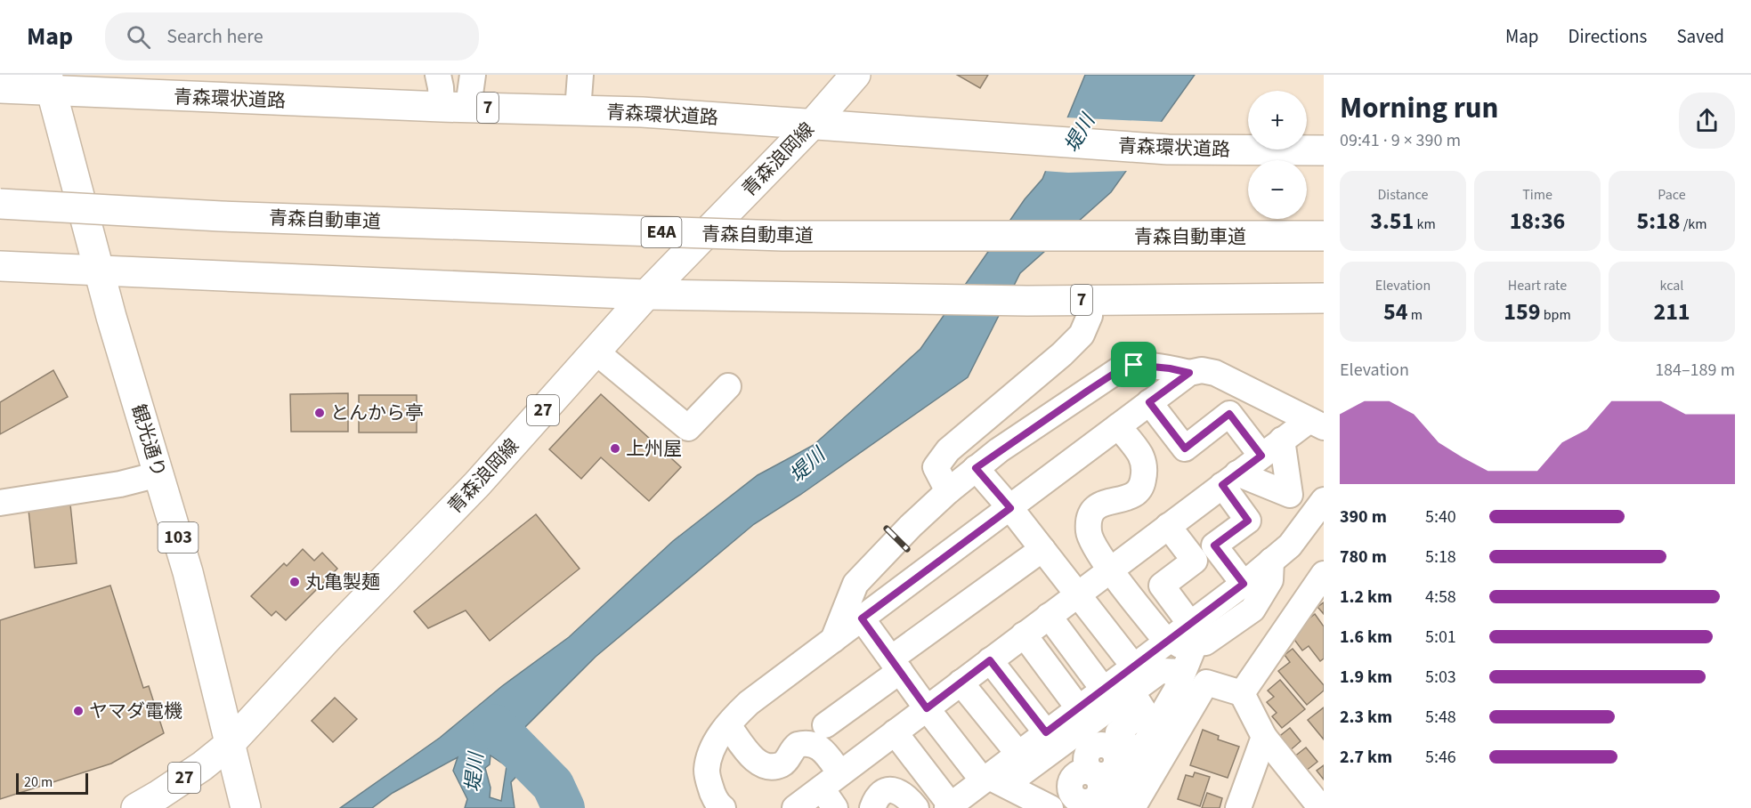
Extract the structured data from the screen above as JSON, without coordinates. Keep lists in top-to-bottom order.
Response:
{
  "streets": {
    "main road": [
      "青森環状道路",
      "7",
      "青森浪岡線",
      "青森自動車道",
      "E4A",
      "27",
      "観光通り",
      "103"
    ]
  },
  "crossings": [
    ["青森環状道路", "青森浪岡線"],
    ["青森環状道路", "観光通り"],
    ["7", "青森浪岡線"],
    ["7", "観光通り"],
    ["青森浪岡線", "観光通り"]
  ],
  "water": ["堤川"],
  "places": [
    "とんから亭",
    "上州屋",
    "丸亀製麺",
    "ヤマダ電機"
  ],
  "scale_bar": "20 m",
  "page": {
    "header": "Map",
    "search": "Search here",
    "nav": ["Map", "Directions", "Saved"],
    "heading": ["Morning run", "09:41 · 9 × 390 m"],
    "map_buttons": ["+", "−"],
    "stats": [
      ["Distance", "3.51 km"],
      ["Time", "18:36"],
      ["Pace", "5:18 /km"],
      ["Elevation", "54 m"],
      ["Heart rate", "159 bpm"],
      ["kcal", "211"]
    ],
    "chart": ["Elevation", "184–189 m"],
    "list": [
      {
        "name": "390 m",
        "note": "5:40"
      },
      {
        "name": "780 m",
        "note": "5:18"
      },
      {
        "name": "1.2 km",
        "note": "4:58"
      },
      {
        "name": "1.6 km",
        "note": "5:01"
      },
      {
        "name": "1.9 km",
        "note": "5:03"
      },
      {
        "name": "2.3 km",
        "note": "5:48"
      },
      {
        "name": "2.7 km",
        "note": "5:46"
      }
    ],
    "scale": "20 m"
  }
}
